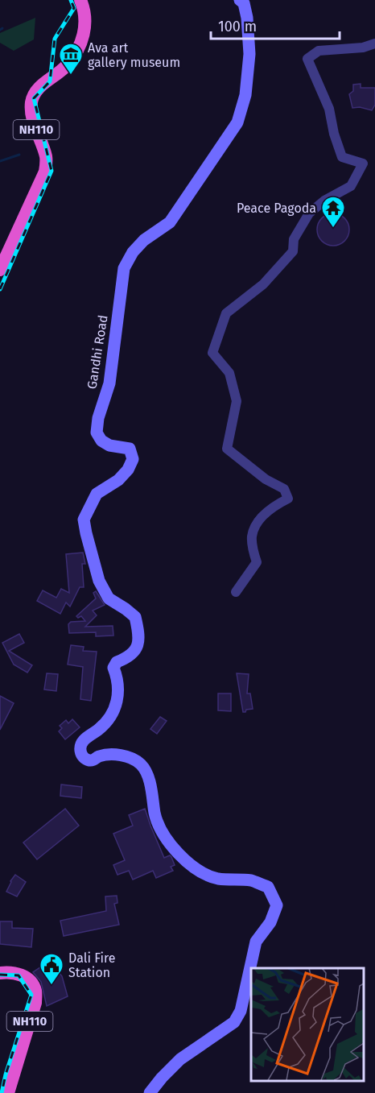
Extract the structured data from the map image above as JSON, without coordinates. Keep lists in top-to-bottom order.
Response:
{
  "streets": {
    "highway": ["NH110"],
    "main road": ["Gandhi Road"]
  },
  "places": {
    "museum": ["Ava art gallery museum"],
    "temple": ["Peace Pagoda"],
    "public building": ["Dali Fire Station"]
  },
  "scale_bar": "100 m"
}
